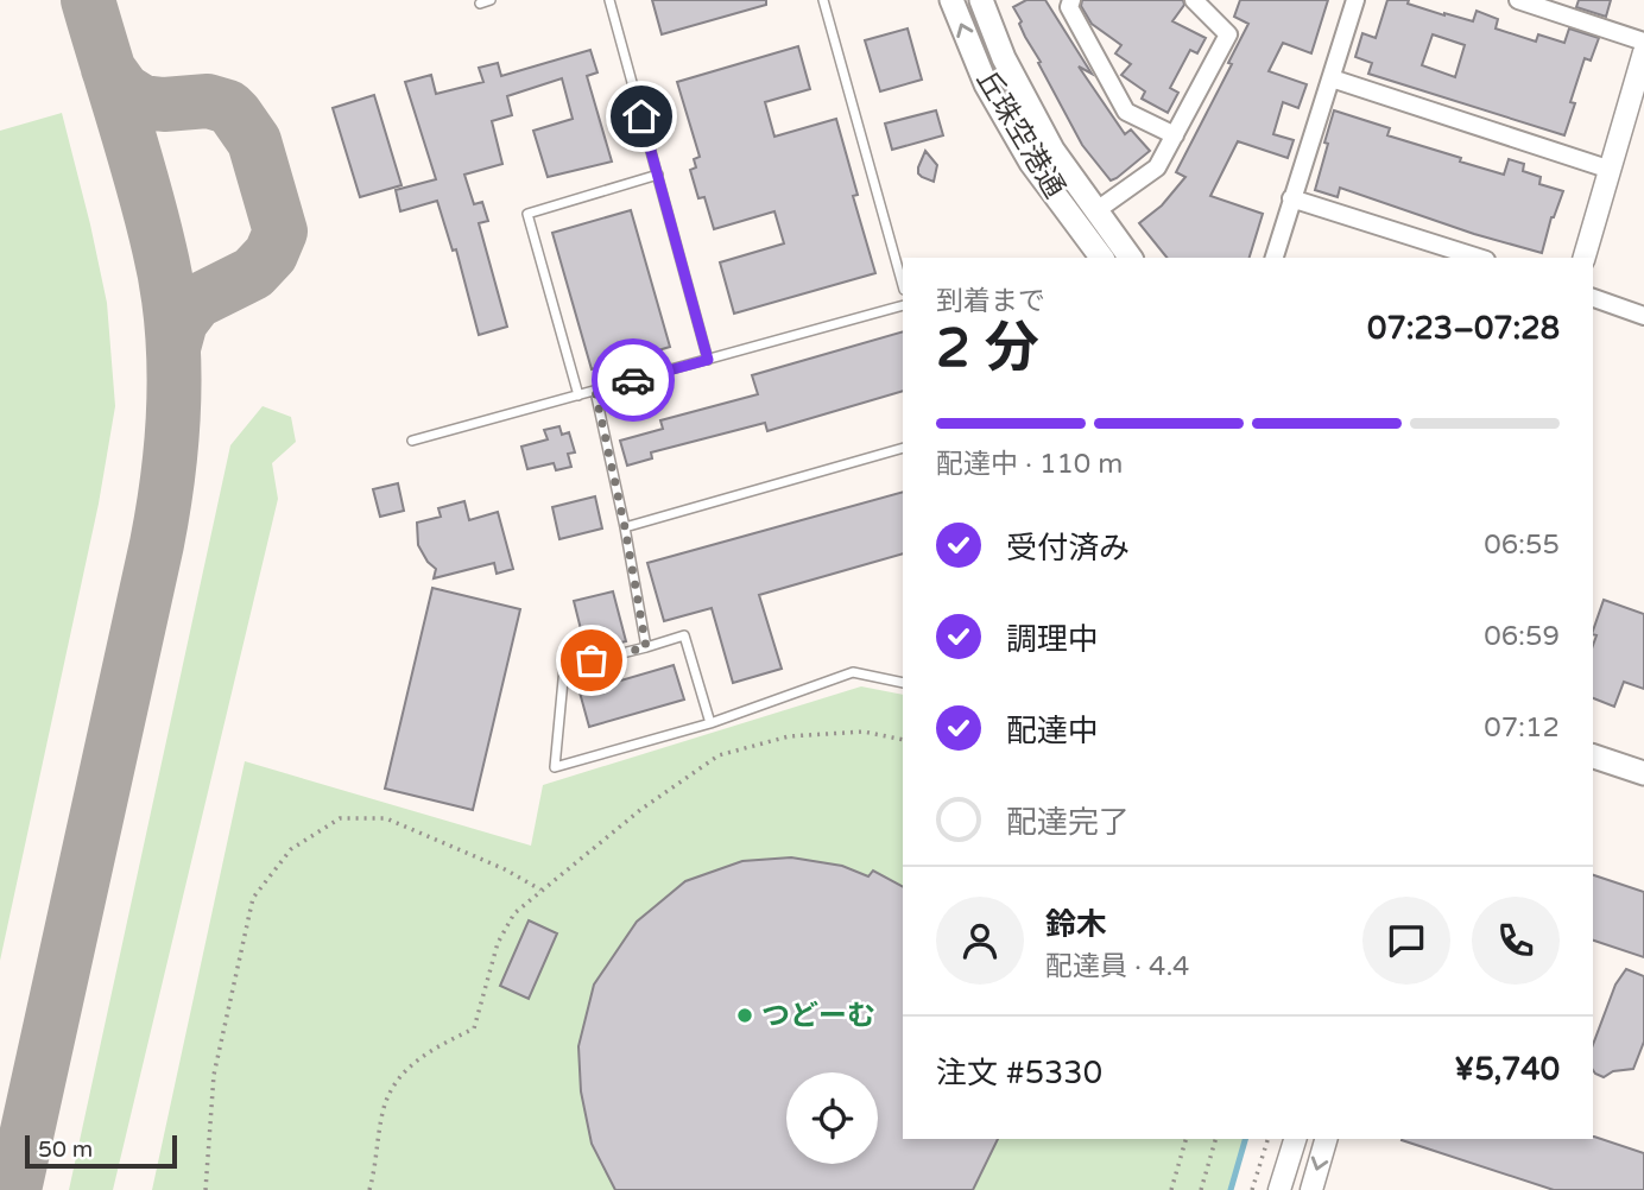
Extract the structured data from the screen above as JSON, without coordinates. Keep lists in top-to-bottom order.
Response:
{
  "streets": {
    "main road": ["丘珠空港通"]
  },
  "places": ["つどーむ"],
  "scale_bar": "50 m",
  "page": {
    "heading": ["2 分", "到着まで", "07:23–07:28"],
    "panel": [
      "鈴木",
      "配達員 · 4.4",
      "注文 #5330",
      "¥5,740"
    ],
    "bar": "配達中 · 110 m",
    "list": [
      ["受付済み", "06:55"],
      ["調理中", "06:59"],
      ["配達中", "07:12"],
      "配達完了"
    ],
    "scale": "50 m"
  }
}
